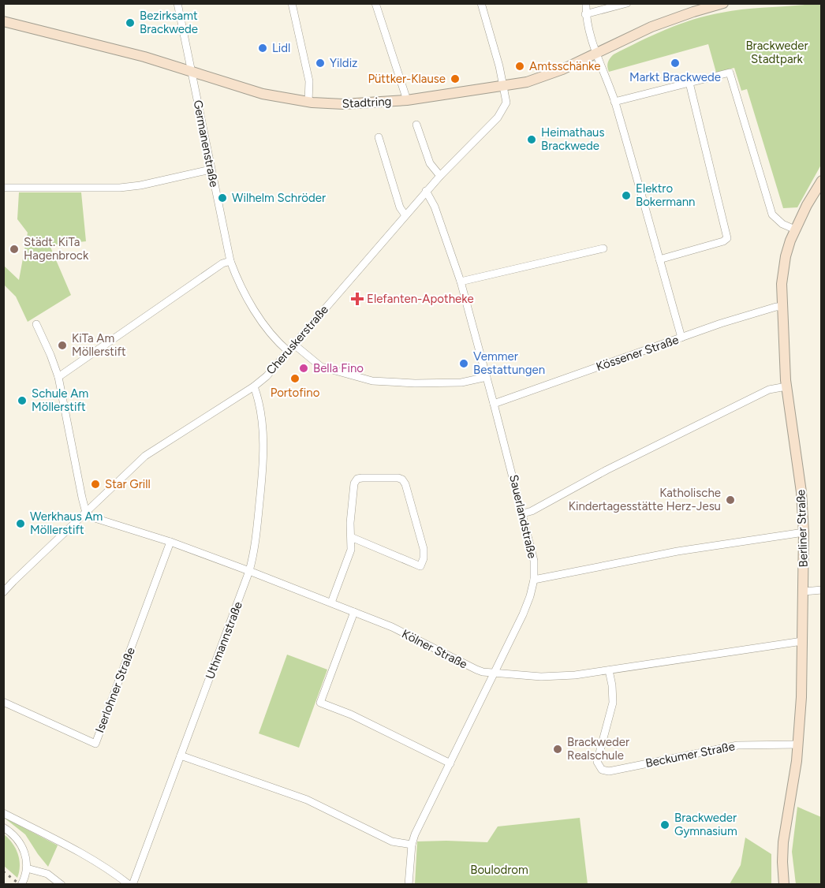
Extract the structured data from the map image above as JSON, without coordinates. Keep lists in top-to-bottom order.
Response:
{
  "streets": {
    "street": [
      "Stadtring",
      "Germanenstraße",
      "Cheruskerstraße",
      "Kössener Straße",
      "Sauerlandstraße",
      "Berliner Straße",
      "Uthmannstraße",
      "Kölner Straße",
      "Iserlohner Straße",
      "Beckumer Straße"
    ]
  },
  "crossings": [
    ["Stadtring", "Germanenstraße"],
    ["Stadtring", "Cheruskerstraße"],
    ["Germanenstraße", "Cheruskerstraße"],
    ["Cheruskerstraße", "Sauerlandstraße"],
    ["Cheruskerstraße", "Uthmannstraße"],
    ["Cheruskerstraße", "Kölner Straße"],
    ["Kössener Straße", "Sauerlandstraße"],
    ["Kössener Straße", "Berliner Straße"],
    ["Sauerlandstraße", "Kölner Straße"],
    ["Berliner Straße", "Kölner Straße"],
    ["Berliner Straße", "Beckumer Straße"],
    ["Uthmannstraße", "Kölner Straße"],
    ["Kölner Straße", "Iserlohner Straße"],
    ["Kölner Straße", "Beckumer Straße"]
  ],
  "parks": ["Brackweder Stadtpark", "Boulodrom"],
  "places": {
    "other": [
      "Bezirksamt Brackwede",
      "Lidl",
      "Yildiz",
      "Markt Brackwede",
      "Amtsschänke",
      "Püttker-Klause",
      "Heimathaus Brackwede",
      "Elektro Bokermann",
      "Wilhelm Schröder",
      "Städt. KiTa Hagenbrock",
      "KiTa Am Möllerstift",
      "Vemmer Bestattungen",
      "Bella Fino",
      "Portofino",
      "Schule Am Möllerstift",
      "Star Grill",
      "Katholische Kindertagesstätte Herz-Jesu",
      "Werkhaus Am Möllerstift",
      "Brackweder Realschule",
      "Brackweder Gymnasium"
    ],
    "health": ["Elefanten-Apotheke"]
  }
}
